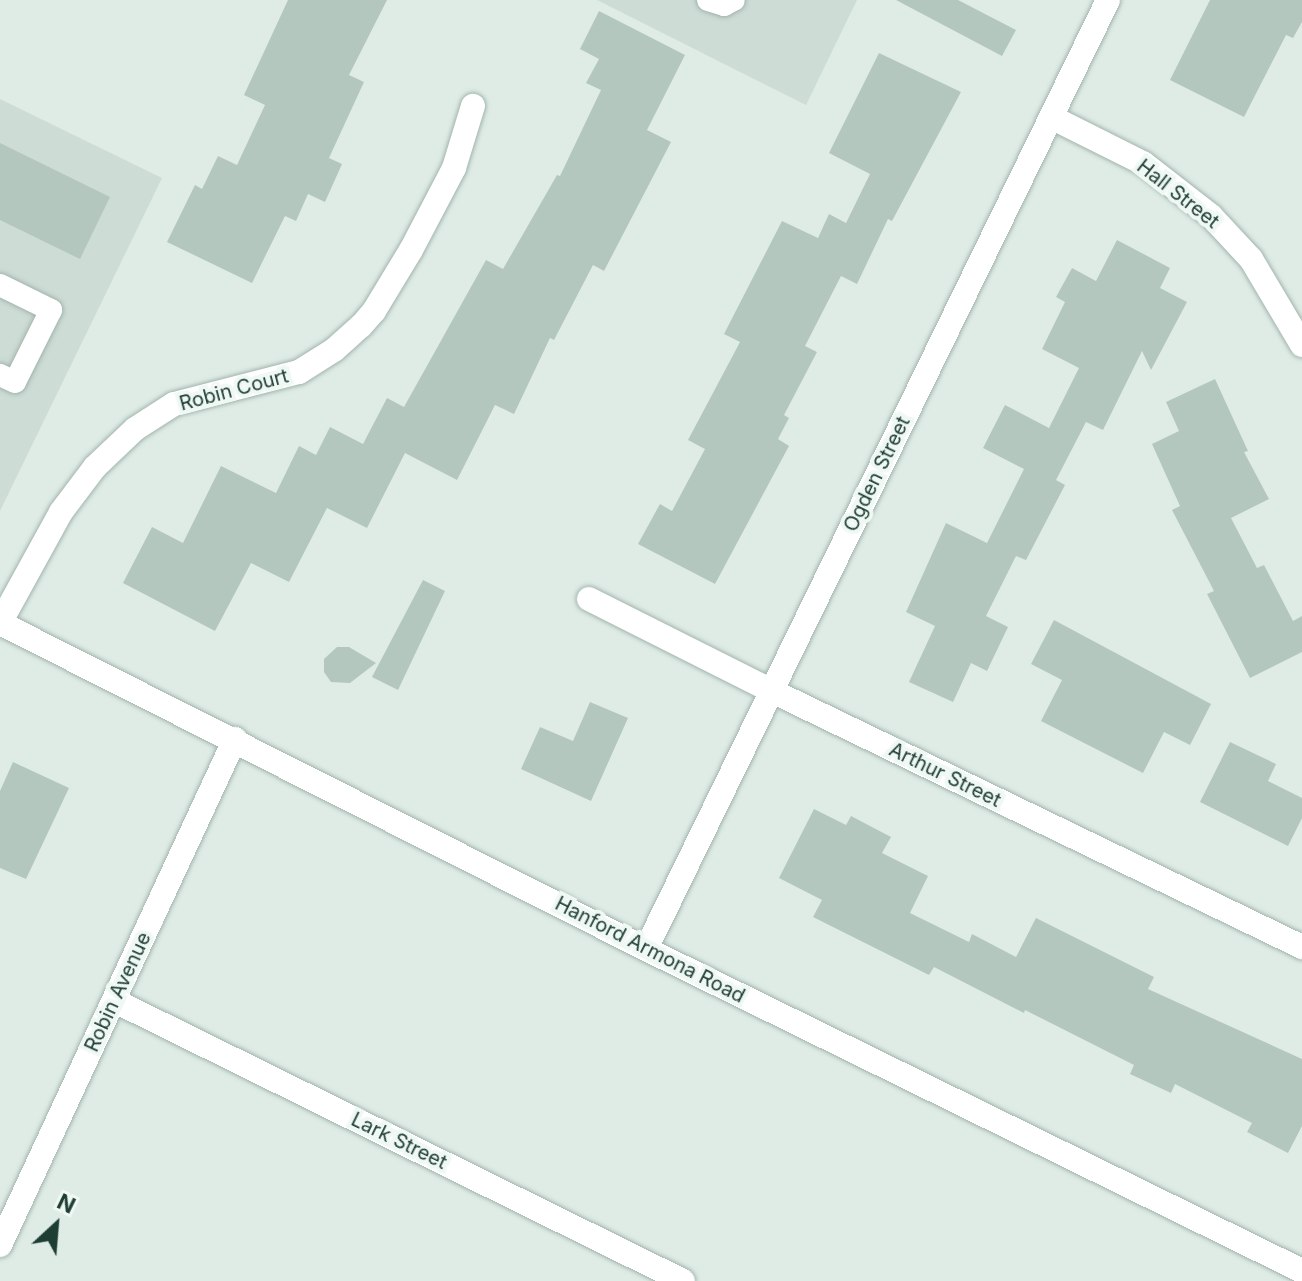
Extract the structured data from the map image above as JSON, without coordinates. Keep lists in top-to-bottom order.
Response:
{
  "streets": {
    "street": [
      "Hall Street",
      "Robin Court",
      "Ogden Street",
      "Arthur Street",
      "Hanford Armona Road",
      "Robin Avenue",
      "Lark Street"
    ]
  },
  "crossings": [
    ["Hall Street", "Ogden Street"],
    ["Robin Court", "Hanford Armona Road"],
    ["Ogden Street", "Arthur Street"],
    ["Ogden Street", "Hanford Armona Road"],
    ["Hanford Armona Road", "Robin Avenue"],
    ["Robin Avenue", "Lark Street"]
  ],
  "north": "top right"
}
